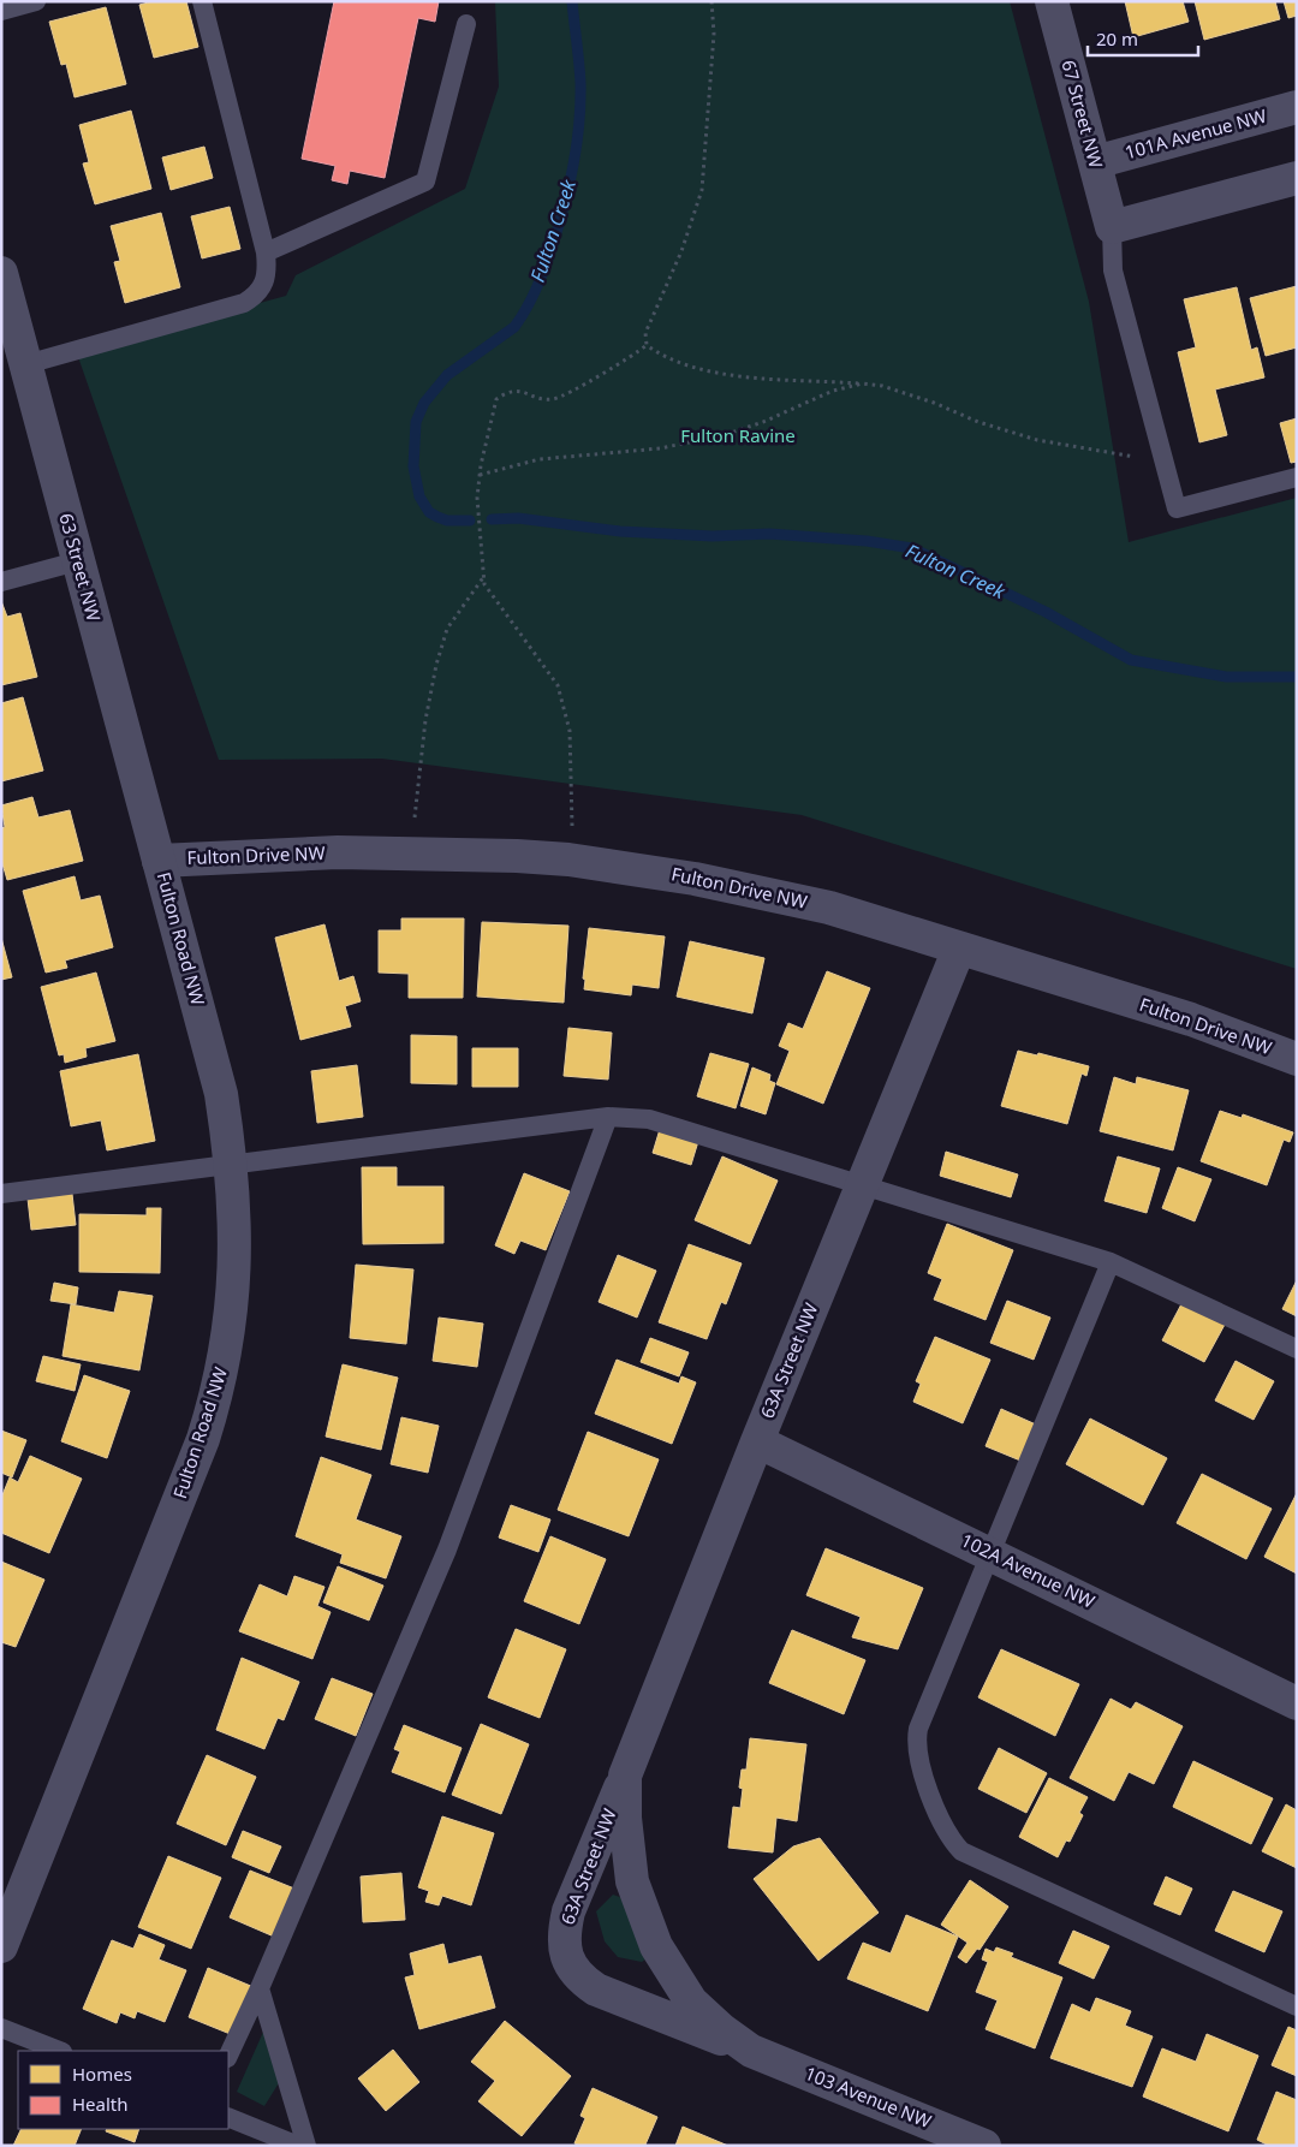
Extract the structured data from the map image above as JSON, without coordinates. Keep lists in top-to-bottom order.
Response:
{
  "streets": {
    "street": [
      "67 Street NW",
      "101A Avenue NW",
      "63 Street NW",
      "Fulton Drive NW",
      "Fulton Road NW",
      "63A Street NW",
      "102A Avenue NW",
      "103 Avenue NW"
    ]
  },
  "crossings": [
    ["67 Street NW", "101A Avenue NW"],
    ["63 Street NW", "Fulton Drive NW"],
    ["63 Street NW", "Fulton Road NW"],
    ["Fulton Drive NW", "Fulton Road NW"],
    ["Fulton Drive NW", "63A Street NW"],
    ["63A Street NW", "102A Avenue NW"],
    ["63A Street NW", "103 Avenue NW"]
  ],
  "water": ["Fulton Creek"],
  "parks": ["Fulton Ravine"],
  "legend": ["Homes", "Health"],
  "scale_bar": "20 m"
}
